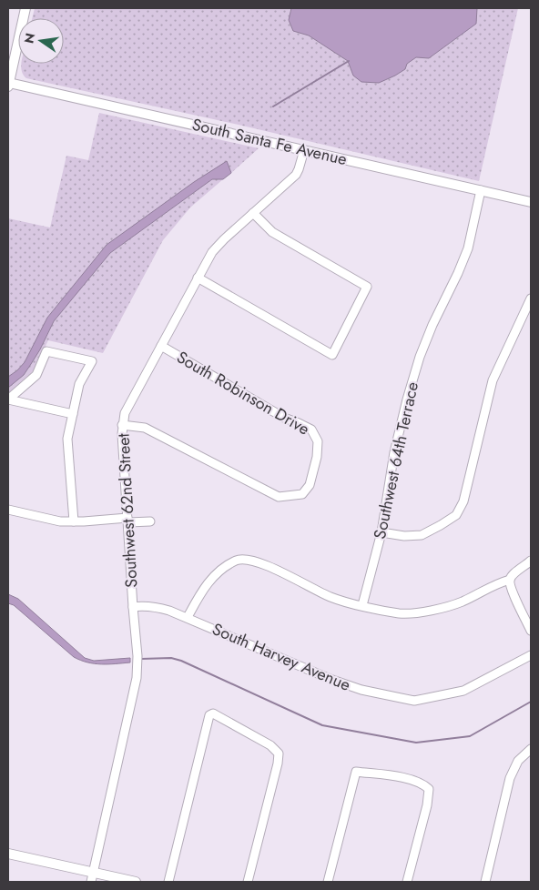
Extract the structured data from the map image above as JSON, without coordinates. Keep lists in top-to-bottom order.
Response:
{
  "streets": {
    "main road": ["South Santa Fe Avenue"],
    "street": [
      "South Robinson Drive",
      "Southwest 64th Terrace",
      "Southwest 62nd Street",
      "South Harvey Avenue"
    ]
  },
  "crossings": [
    ["South Santa Fe Avenue", "Southwest 64th Terrace"],
    ["South Santa Fe Avenue", "Southwest 62nd Street"],
    ["South Robinson Drive", "Southwest 62nd Street"],
    ["Southwest 62nd Street", "South Harvey Avenue"]
  ],
  "north": "left"
}
